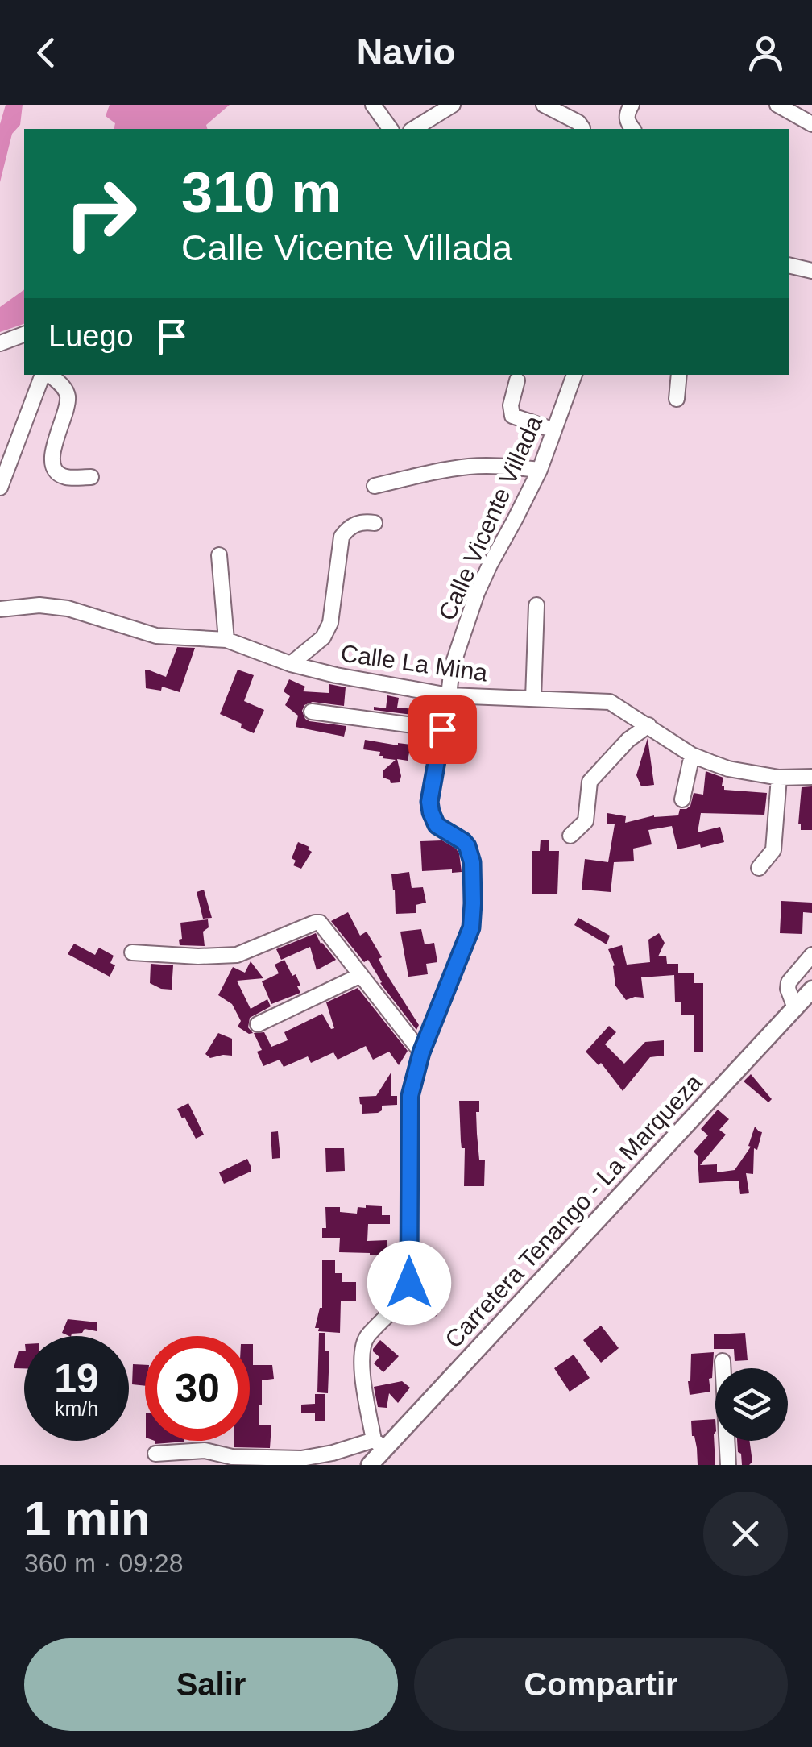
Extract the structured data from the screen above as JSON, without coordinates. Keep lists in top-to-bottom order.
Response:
{
  "streets": {
    "main road": ["Carretera Tenango - La Marqueza"],
    "street": ["Calle Vicente Villada", "Calle La Mina"]
  },
  "crossings": [
    ["Calle Vicente Villada", "Calle La Mina"],
    ["Calle Vicente Villada", "Carretera Tenango - La Marqueza"]
  ],
  "page": {
    "header": "Navio",
    "turn": ["310 m", "Calle Vicente Villada"],
    "then": "Luego",
    "speed": "19 km/h",
    "limit": "30",
    "heading": ["1 min", "360 m · 09:28"],
    "buttons": ["Salir", "Compartir"]
  }
}
